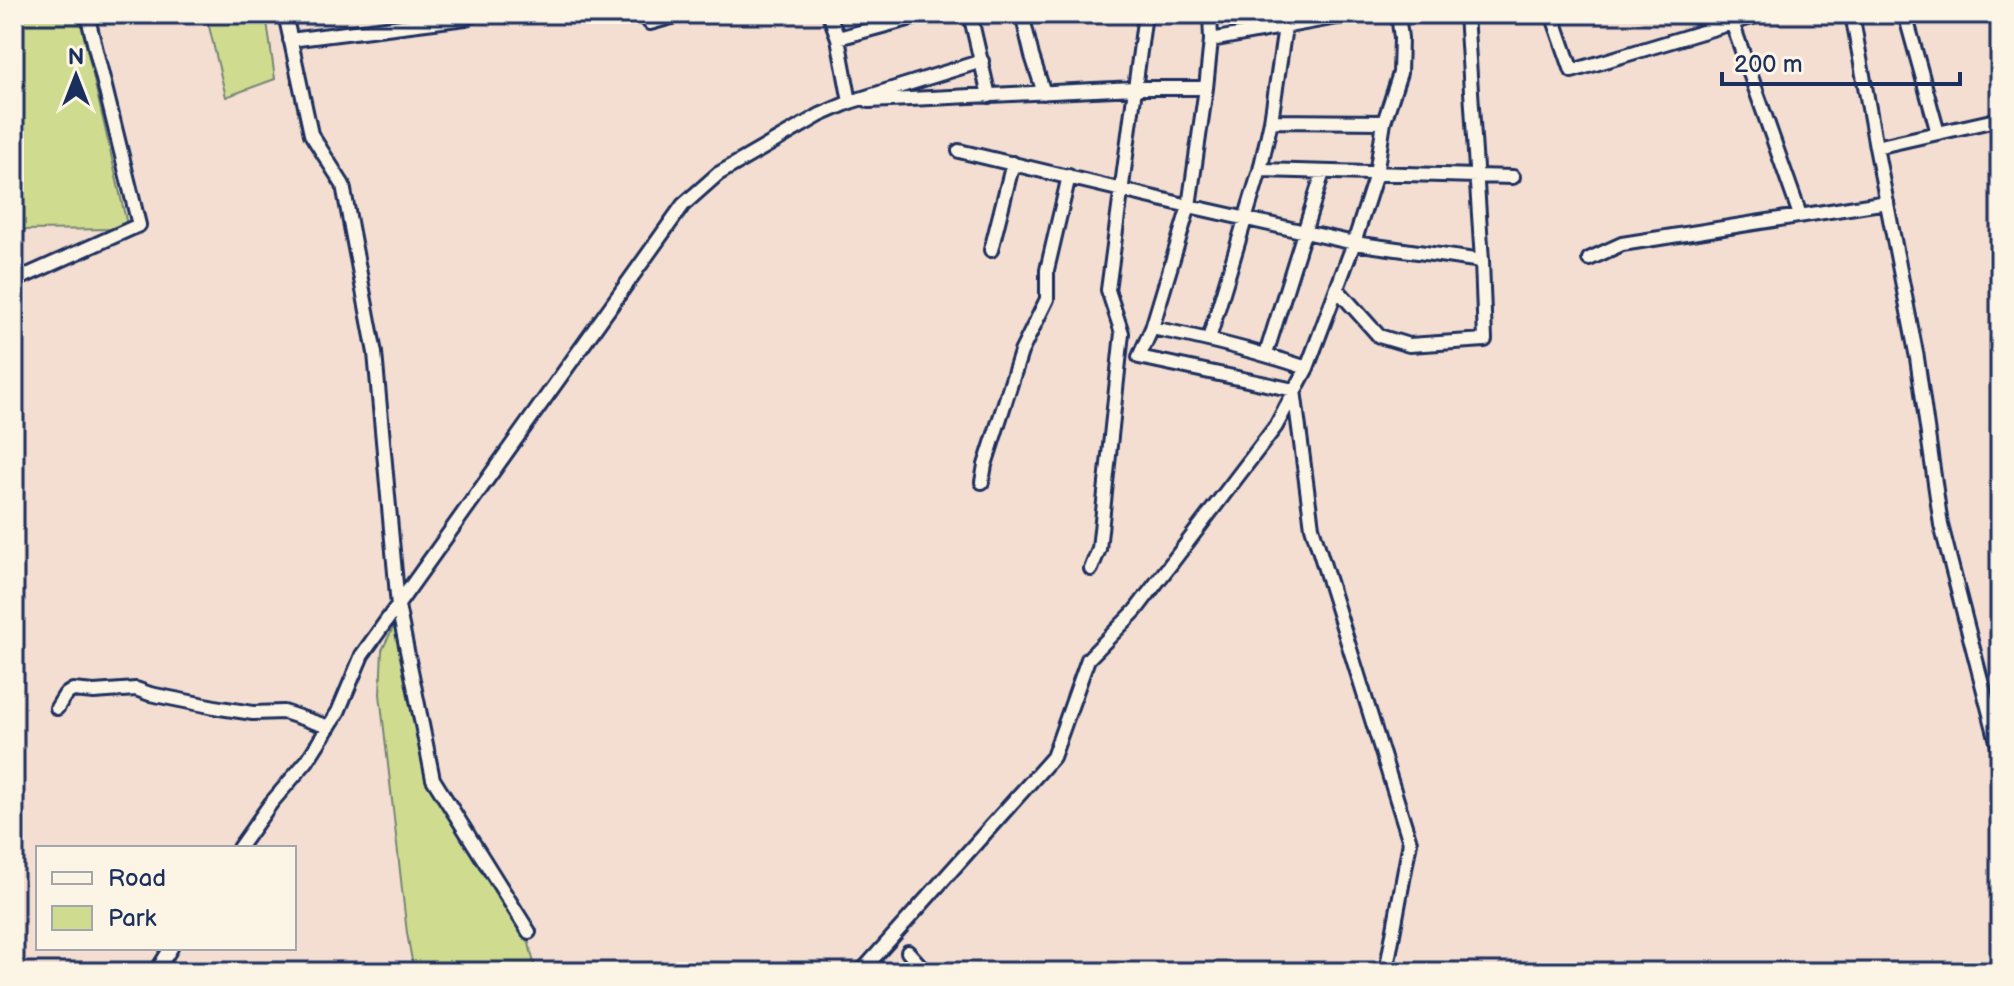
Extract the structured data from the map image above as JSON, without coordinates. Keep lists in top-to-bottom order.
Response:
{
  "legend": ["Road", "Park"],
  "scale_bar": "200 m",
  "north": "top"
}
